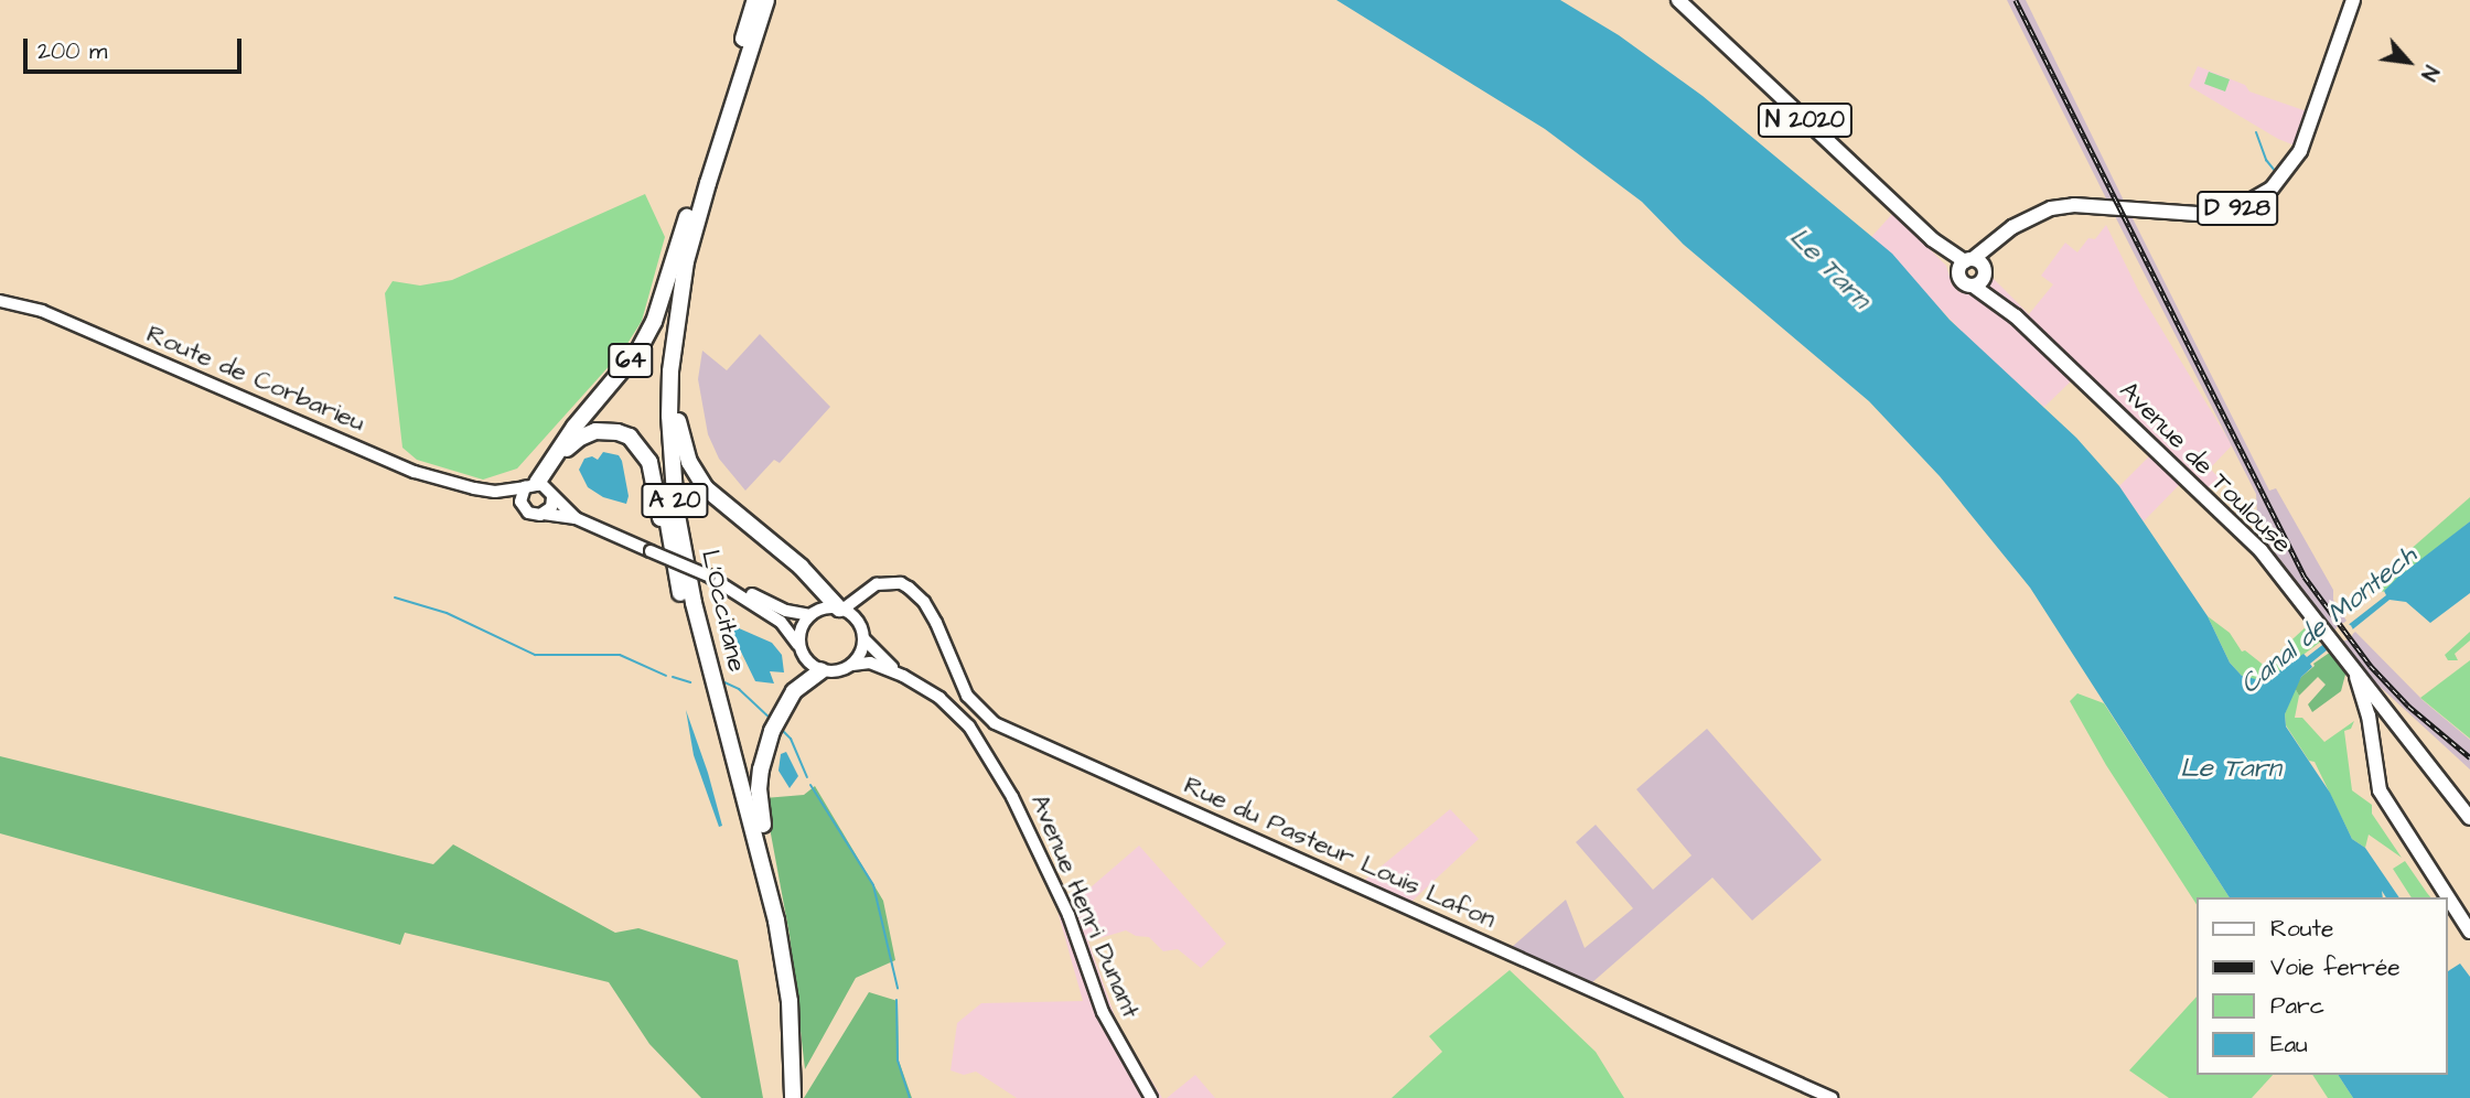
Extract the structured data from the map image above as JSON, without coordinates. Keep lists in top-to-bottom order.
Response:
{
  "streets": {
    "highway": ["64", "A 20", "L'Occitane"],
    "main road": [
      "N 2020",
      "D 928",
      "Route de Corbarieu",
      "Avenue de Toulouse",
      "Rue du Pasteur Louis Lafon",
      "Avenue Henri Dunant"
    ]
  },
  "crossings": [
    ["D 928", "Avenue de Toulouse"],
    ["64", "Route de Corbarieu"],
    ["64", "L'Occitane"],
    ["64", "Avenue Henri Dunant"]
  ],
  "water": ["Le Tarn", "Canal de Montech"],
  "legend": [
    "Route",
    "Voie ferrée",
    "Parc",
    "Eau"
  ],
  "scale_bar": "200 m",
  "north": "bottom right"
}
